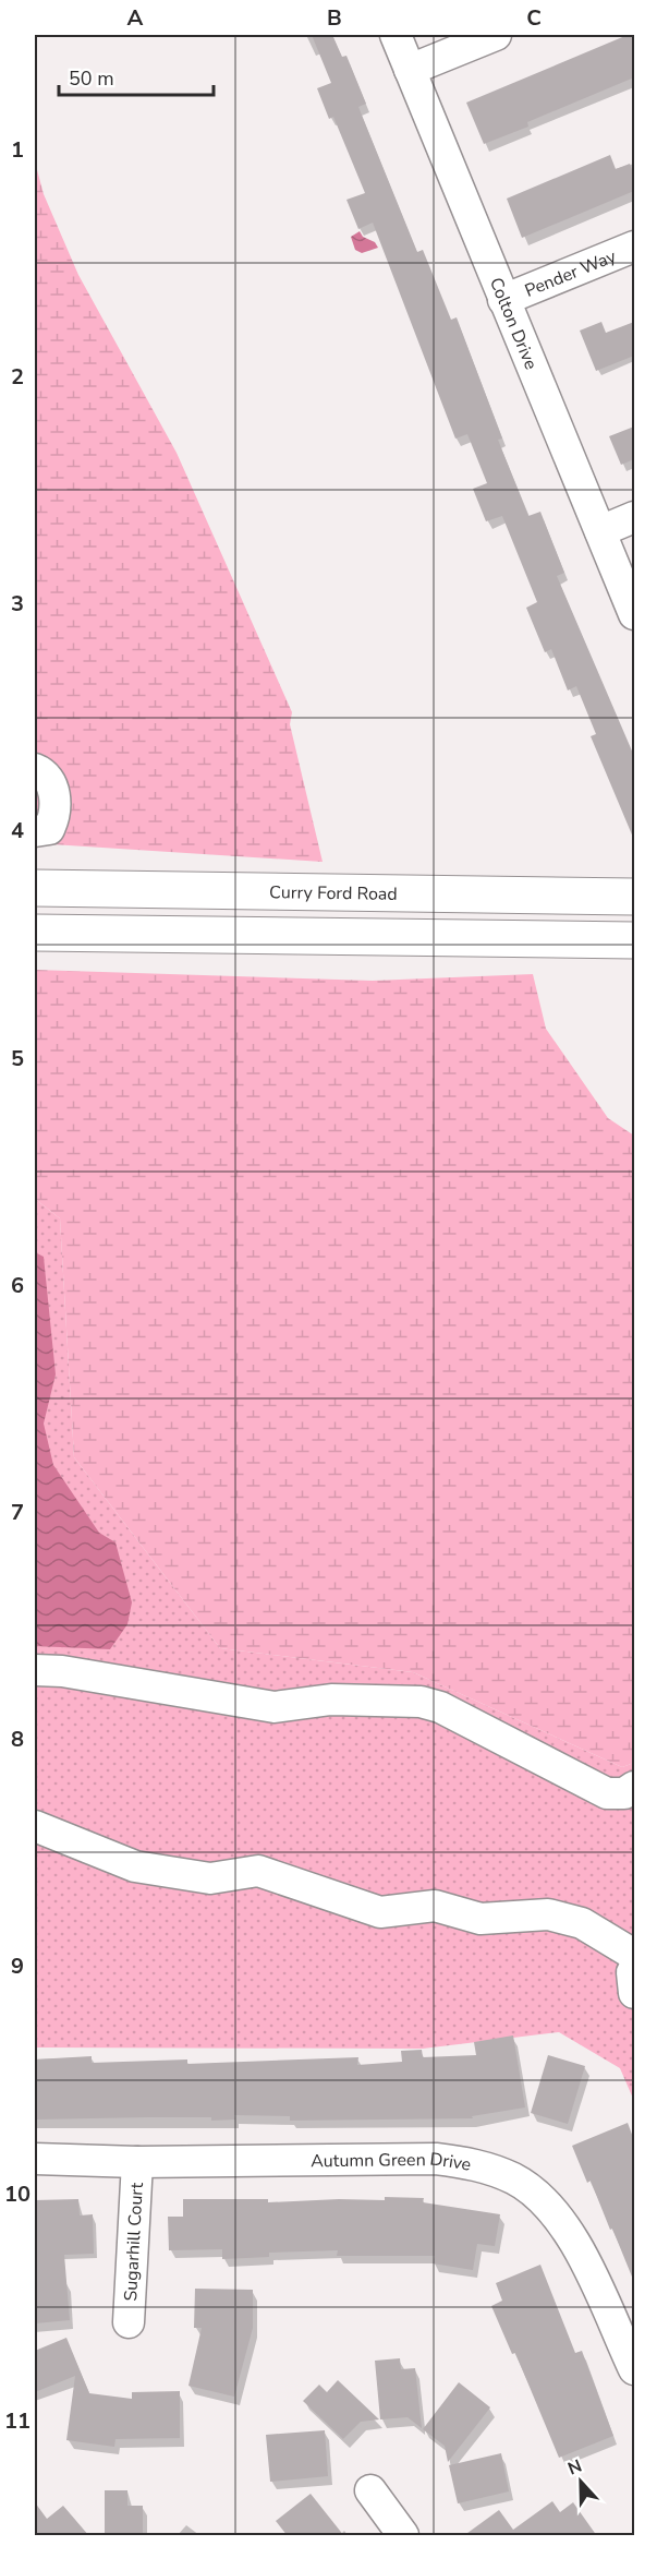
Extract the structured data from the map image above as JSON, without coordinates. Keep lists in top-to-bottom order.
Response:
{
  "streets": {
    "main road": ["Curry Ford Road"],
    "street": [
      "Pender Way",
      "Colton Drive",
      "Autumn Green Drive",
      "Sugarhill Court"
    ]
  },
  "crossings": [
    ["Pender Way", "Colton Drive"],
    ["Autumn Green Drive", "Sugarhill Court"]
  ],
  "scale_bar": "50 m",
  "north": "top",
  "grid": {
    "columns": ["A", "B", "C"],
    "rows": [
      "1",
      "2",
      "3",
      "4",
      "5",
      "6",
      "7",
      "8",
      "9",
      "10",
      "11"
    ]
  }
}
